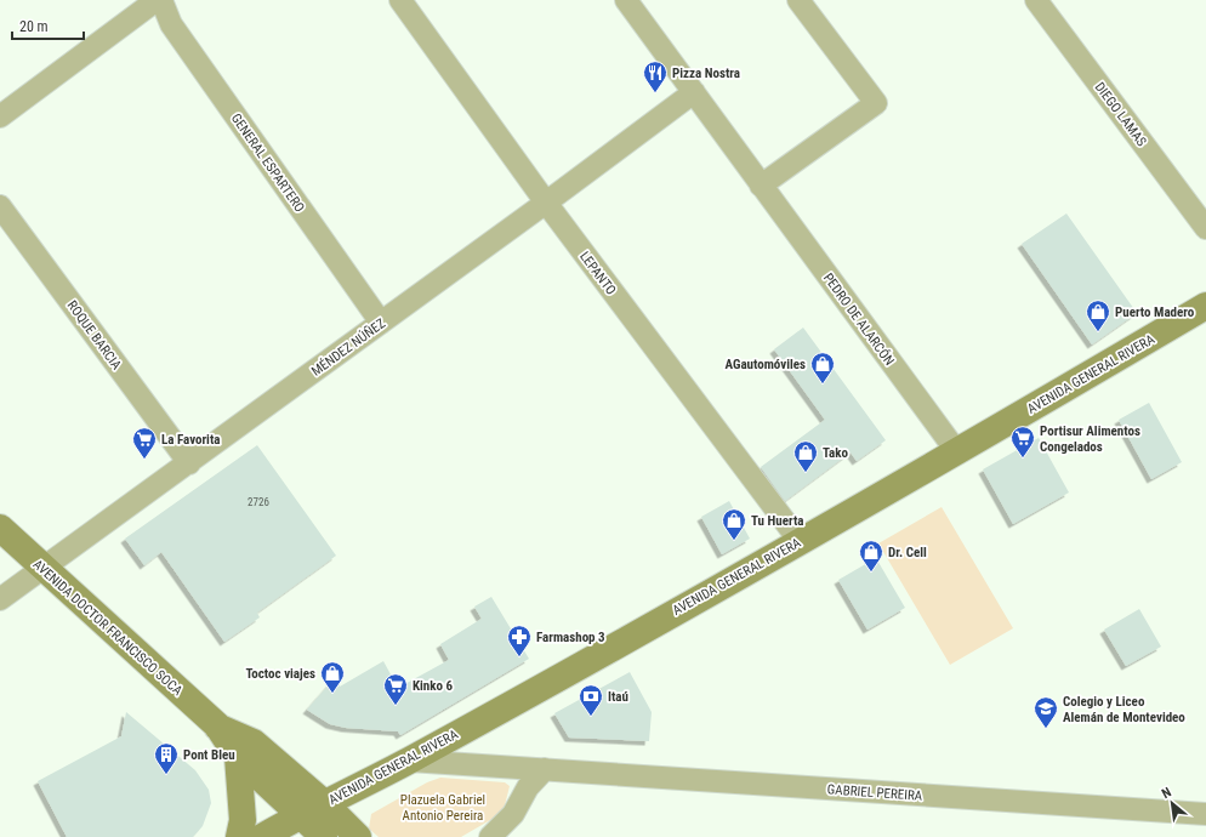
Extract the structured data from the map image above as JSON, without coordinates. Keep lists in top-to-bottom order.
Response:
{
  "streets": {
    "main road": ["AVENIDA GENERAL RIVERA", "AVENIDA DOCTOR FRANCISCO SOCA"],
    "street": [
      "DIEGO LAMAS",
      "GENERAL ESPARTERO",
      "LEPANTO",
      "PEDRO DE ALARCÓN",
      "ROQUE BARCIA",
      "MÉNDEZ NÚÑEZ",
      "GABRIEL PEREIRA"
    ]
  },
  "crossings": [
    ["GENERAL ESPARTERO", "MÉNDEZ NÚÑEZ"],
    ["LEPANTO", "MÉNDEZ NÚÑEZ"],
    ["LEPANTO", "AVENIDA GENERAL RIVERA"],
    ["PEDRO DE ALARCÓN", "MÉNDEZ NÚÑEZ"],
    ["PEDRO DE ALARCÓN", "AVENIDA GENERAL RIVERA"],
    ["ROQUE BARCIA", "MÉNDEZ NÚÑEZ"],
    ["MÉNDEZ NÚÑEZ", "AVENIDA DOCTOR FRANCISCO SOCA"],
    ["AVENIDA GENERAL RIVERA", "AVENIDA DOCTOR FRANCISCO SOCA"],
    ["AVENIDA GENERAL RIVERA", "GABRIEL PEREIRA"]
  ],
  "parks": ["Plazuela Gabriel Antonio Pereira"],
  "places": {
    "restaurant": ["Pizza Nostra"],
    "shop": [
      "Puerto Madero",
      "AGautomóviles",
      "Tako",
      "Tu Huerta",
      "Dr. Cell",
      "Toctoc viajes"
    ],
    "supermarket": ["Portisur Alimentos Congelados", "La Favorita", "Kinko 6"],
    "pharmacy": ["Farmashop 3"],
    "bank": ["Itaú"],
    "school or university": ["Colegio y Liceo Alemán de Montevideo"],
    "building": ["Pont Bleu"]
  },
  "house_numbers": ["2726"],
  "scale_bar": "20 m",
  "north": "top left"
}
